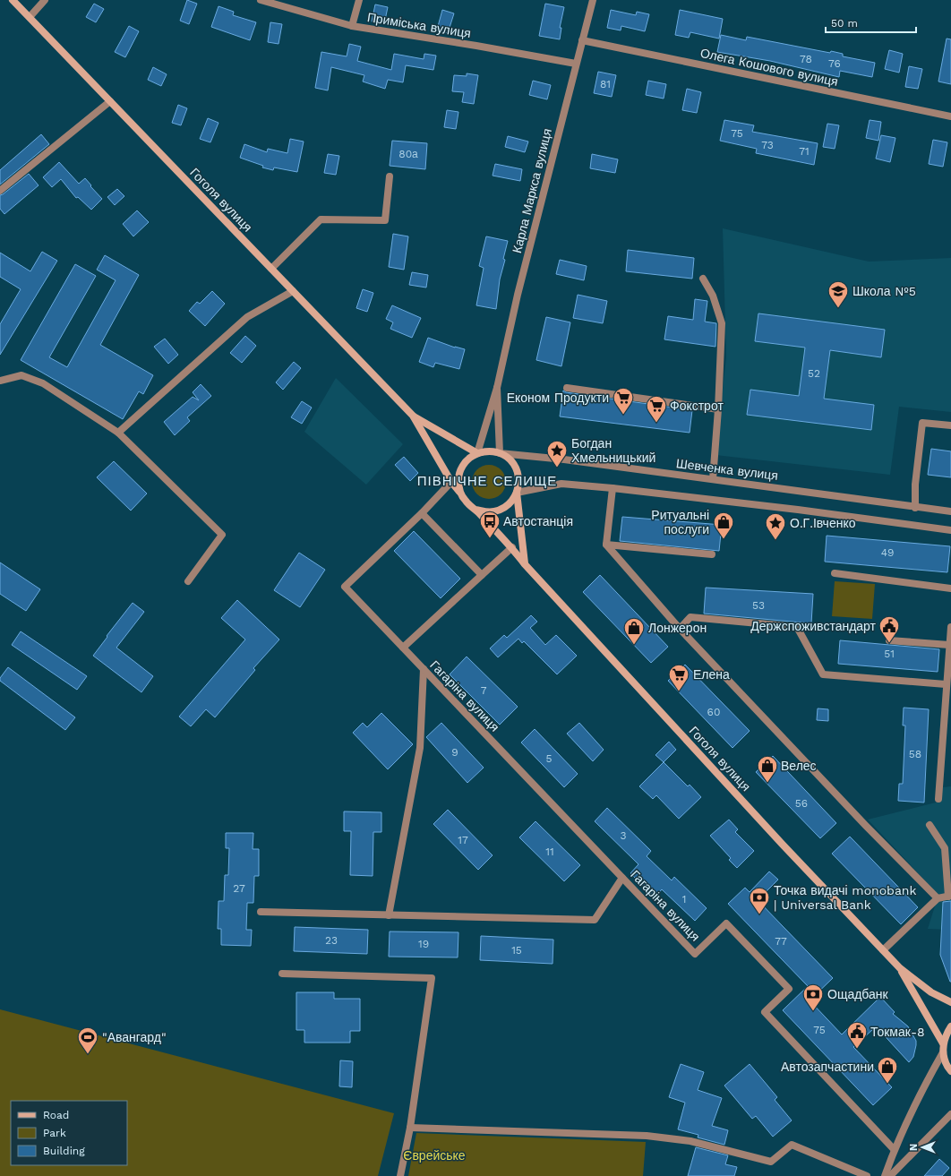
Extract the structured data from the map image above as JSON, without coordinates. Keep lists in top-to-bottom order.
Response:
{
  "streets": {
    "main road": ["Гоголя вулиця"],
    "street": [
      "Приміська вулиця",
      "Олега Кошового вулиця",
      "Карла Маркса вулиця",
      "Шевченка вулиця",
      "Гагаріна вулиця"
    ]
  },
  "crossings": [
    ["Приміська вулиця", "Карла Маркса вулиця"],
    ["Олега Кошового вулиця", "Карла Маркса вулиця"],
    ["Карла Маркса вулиця", "Гоголя вулиця"],
    ["Карла Маркса вулиця", "Шевченка вулиця"],
    ["Гоголя вулиця", "Шевченка вулиця"]
  ],
  "districts": ["ПІВНІЧНЕ СЕЛИЩЕ"],
  "parks": ["Єврейське"],
  "places": {
    "school or university": ["Школа №5"],
    "supermarket": ["Економ Продукти", "Фокстрот", "Елена"],
    "place": ["Богдан Хмельницький", "О.Г.Івченко"],
    "bus stop": ["Автостанція"],
    "shop": [
      "Ритуальні послуги",
      "Лонжерон",
      "Велес",
      "Автозапчастини"
    ],
    "public building": ["Держспоживстандарт", "Токмак-8"],
    "bank": ["Точка видачі monobank | Universal Bank", "Ощадбанк"],
    "sports": ["\"Авангард\""]
  },
  "house_numbers": [
    "78",
    "76",
    "81",
    "75",
    "73",
    "71",
    "80а",
    "52",
    "49",
    "53",
    "51",
    "7",
    "60",
    "9",
    "58",
    "5",
    "56",
    "3",
    "17",
    "11",
    "27",
    "1",
    "23",
    "77",
    "19",
    "15",
    "75"
  ],
  "legend": ["Road", "Park", "Building"],
  "scale_bar": "50 m",
  "north": "left"
}
